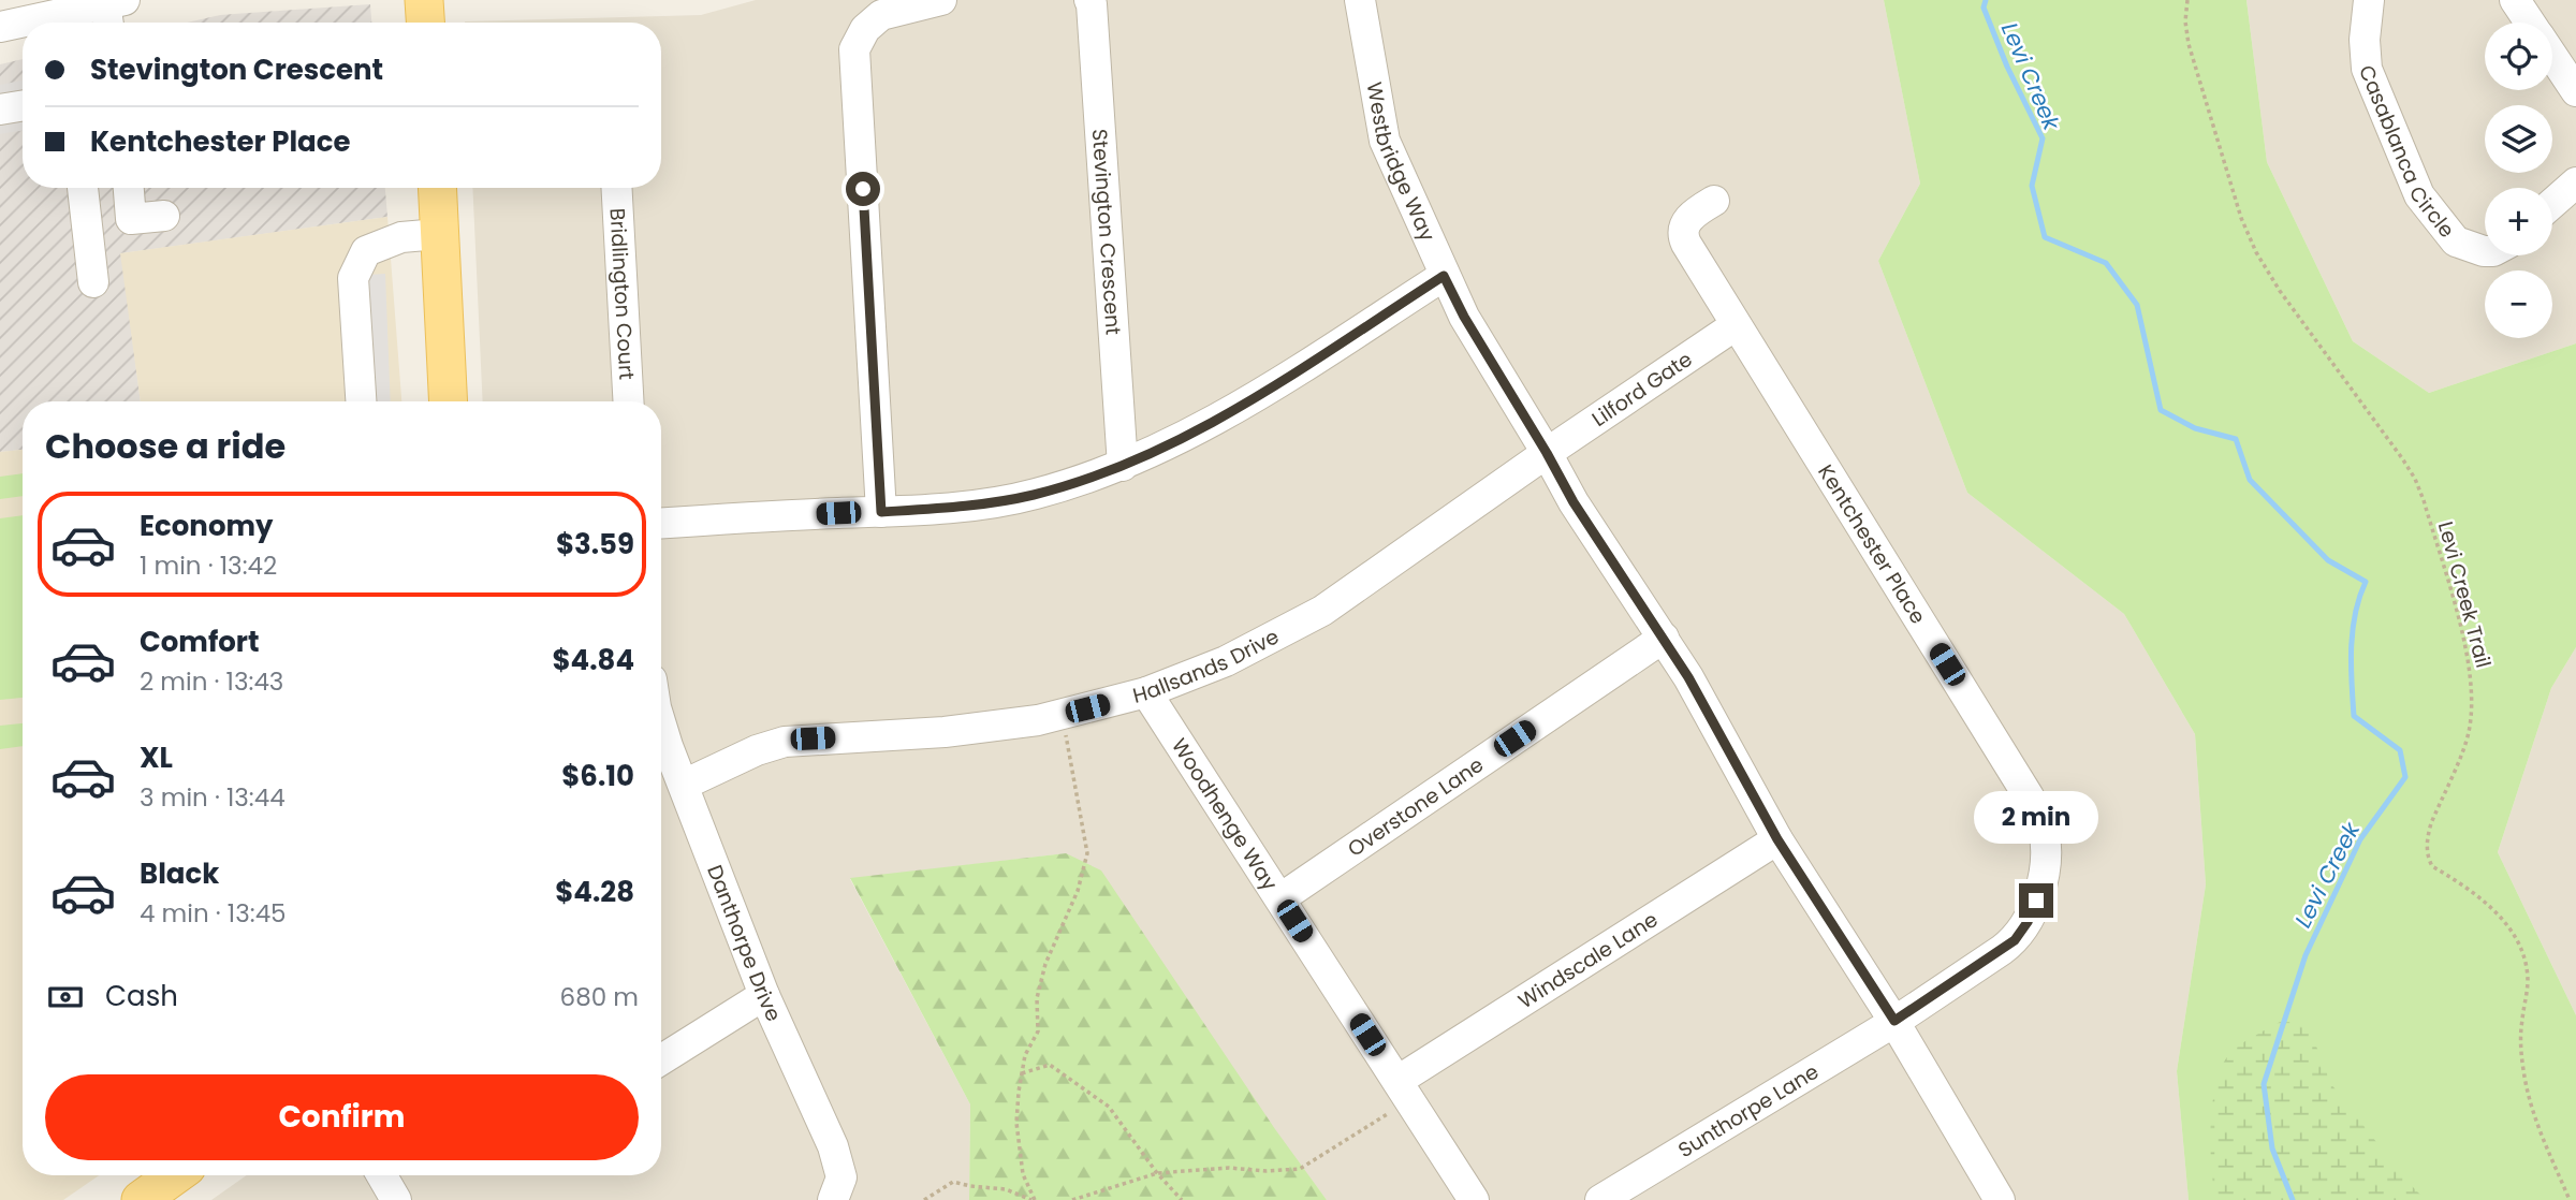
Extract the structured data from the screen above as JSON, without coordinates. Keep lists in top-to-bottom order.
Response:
{
  "streets": {
    "street": [
      "Casablanca Circle",
      "Westbridge Way",
      "Stevington Crescent",
      "Bridlington Court",
      "Lilford Gate",
      "Kentchester Place",
      "Hallsands Drive",
      "Overstone Lane",
      "Woodhenge Way",
      "Danthorpe Drive",
      "Windscale Lane",
      "Sunthorpe Lane"
    ],
    "path": ["Levi Creek Trail"]
  },
  "crossings": [
    ["Westbridge Way", "Lilford Gate"],
    ["Westbridge Way", "Kentchester Place"],
    ["Westbridge Way", "Hallsands Drive"],
    ["Westbridge Way", "Overstone Lane"],
    ["Westbridge Way", "Windscale Lane"],
    ["Westbridge Way", "Sunthorpe Lane"],
    ["Lilford Gate", "Kentchester Place"],
    ["Lilford Gate", "Hallsands Drive"],
    ["Kentchester Place", "Sunthorpe Lane"],
    ["Hallsands Drive", "Woodhenge Way"],
    ["Hallsands Drive", "Danthorpe Drive"],
    ["Overstone Lane", "Woodhenge Way"],
    ["Woodhenge Way", "Windscale Lane"]
  ],
  "water": ["Levi Creek"],
  "page": {
    "map_buttons": ["+", "−"],
    "banner": ["Stevington Crescent", "Kentchester Place"],
    "heading": "Choose a ride",
    "list": [
      {
        "name": "Economy",
        "note": "1 min · 13:42",
        "value": "$3.59"
      },
      {
        "name": "Comfort",
        "note": "2 min · 13:43",
        "value": "$4.84"
      },
      {
        "name": "XL",
        "note": "3 min · 13:44",
        "value": "$6.10"
      },
      {
        "name": "Black",
        "note": "4 min · 13:45",
        "value": "$4.28"
      }
    ],
    "bubble": "2 min",
    "pay": ["Cash", "680 m"],
    "buttons": "Confirm"
  }
}
